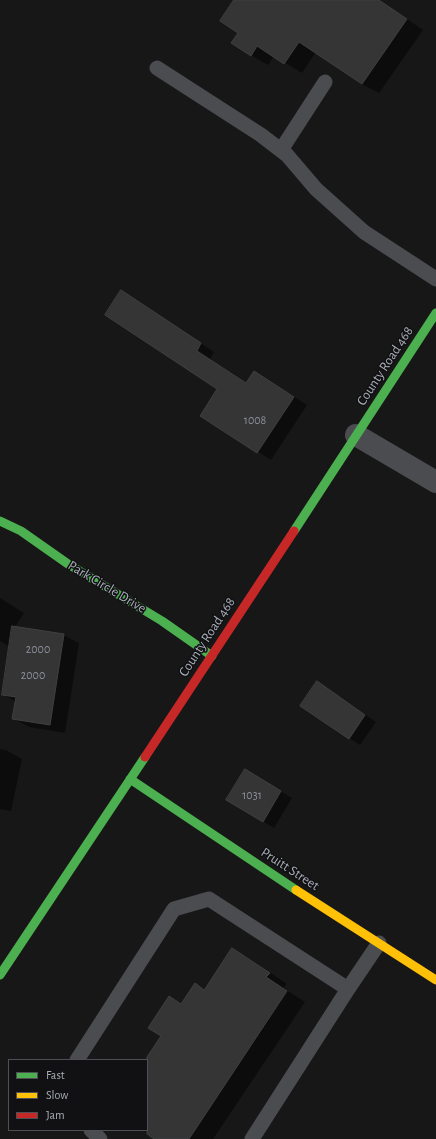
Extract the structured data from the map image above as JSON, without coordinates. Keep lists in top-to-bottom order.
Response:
{
  "streets": {
    "street": ["County Road 468", "Park Circle Drive", "Pruitt Street"]
  },
  "crossings": [
    ["County Road 468", "Park Circle Drive"],
    ["County Road 468", "Pruitt Street"]
  ],
  "house_numbers": [
    "1008",
    "2000",
    "2000",
    "1031"
  ],
  "legend": ["Fast", "Slow", "Jam"]
}
